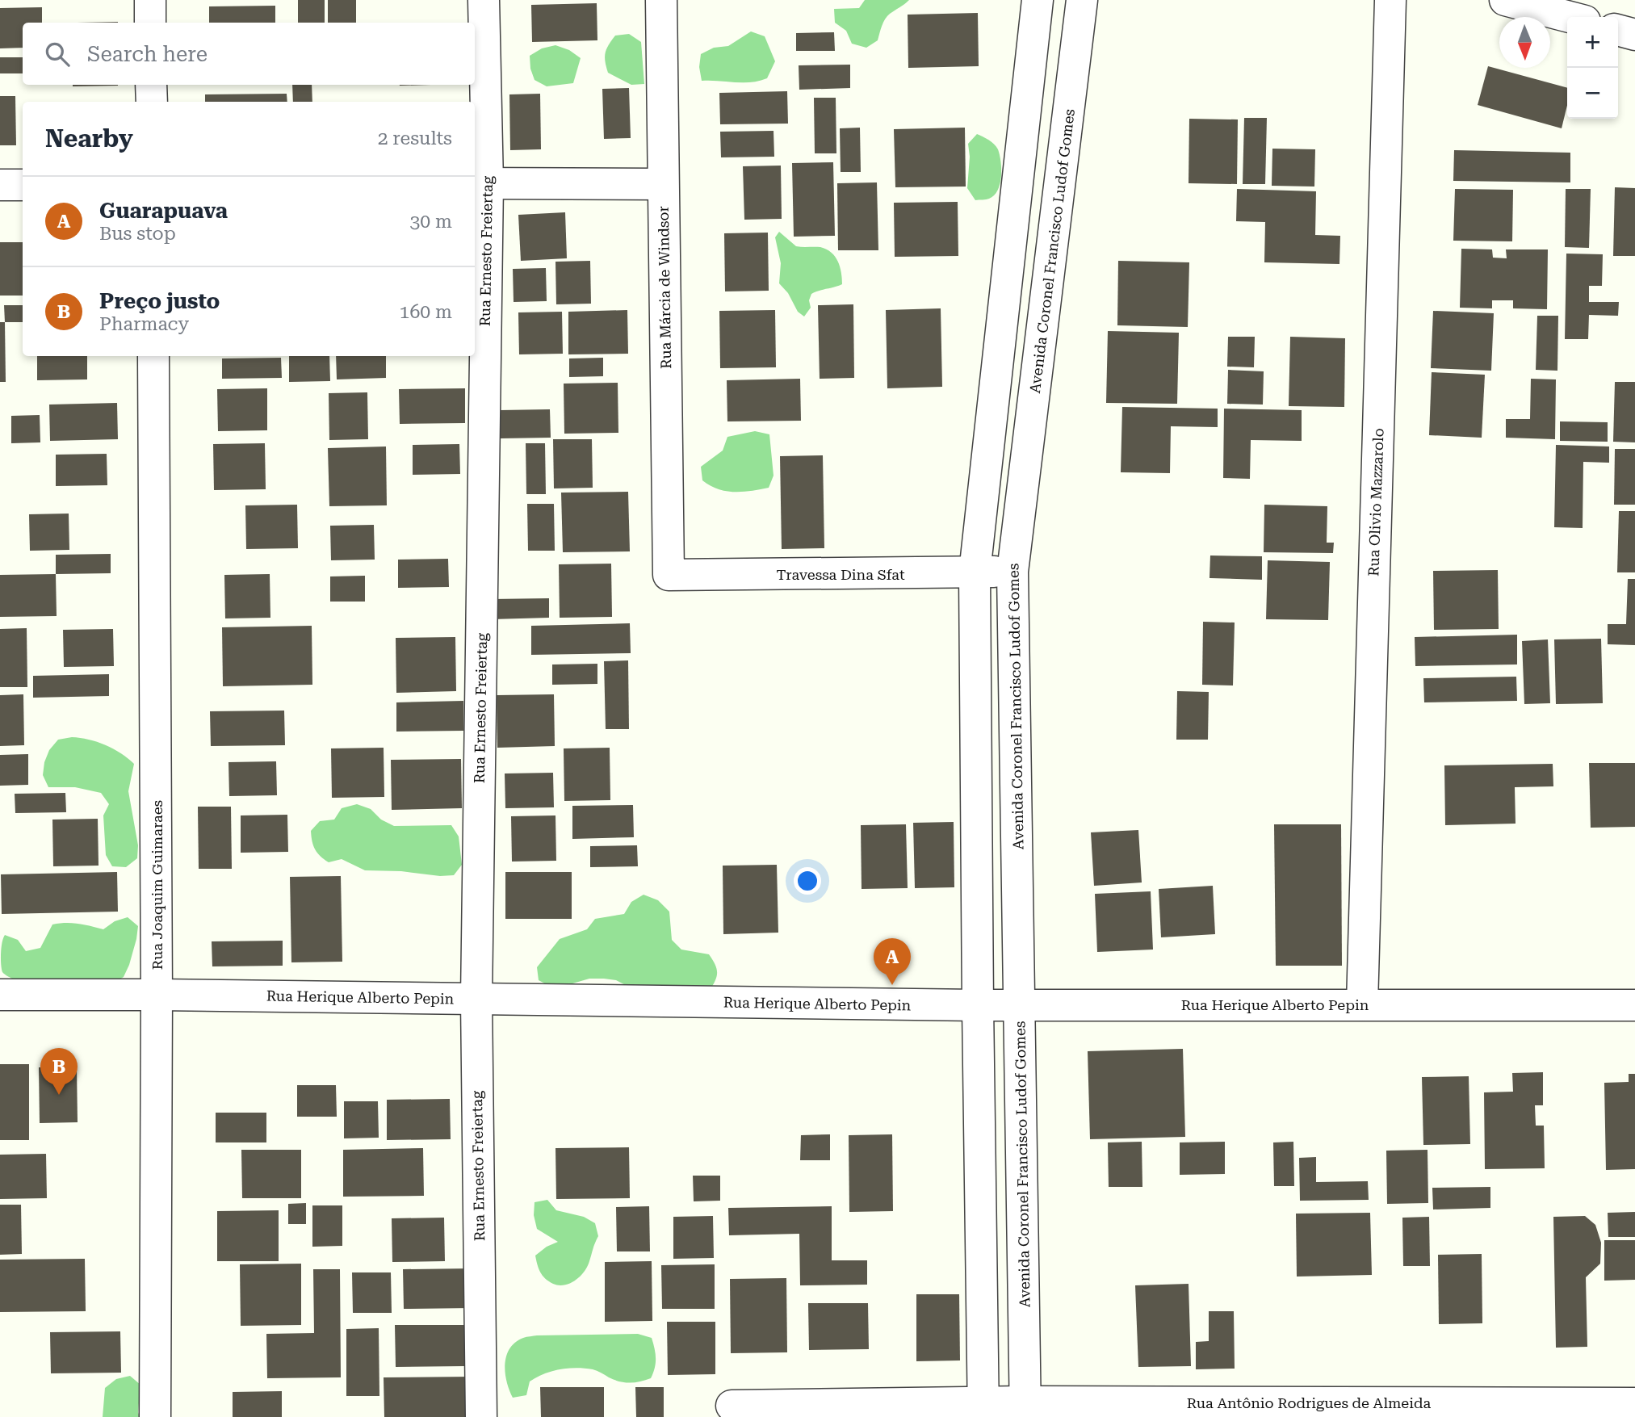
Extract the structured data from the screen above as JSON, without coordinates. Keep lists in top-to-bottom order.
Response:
{
  "streets": {
    "street": [
      "Rua Ernesto Freiertag",
      "Avenida Coronel Francisco Ludof Gomes",
      "Rua Márcia de Windsor",
      "Rua Olivio Mazzarolo",
      "Travessa Dina Sfat",
      "Rua Joaquim Guimaraes",
      "Rua Herique Alberto Pepin",
      "Rua Antônio Rodrigues de Almeida"
    ]
  },
  "crossings": [
    ["Rua Ernesto Freiertag", "Rua Herique Alberto Pepin"],
    ["Avenida Coronel Francisco Ludof Gomes", "Travessa Dina Sfat"],
    ["Avenida Coronel Francisco Ludof Gomes", "Rua Herique Alberto Pepin"],
    ["Avenida Coronel Francisco Ludof Gomes", "Rua Antônio Rodrigues de Almeida"],
    ["Rua Márcia de Windsor", "Travessa Dina Sfat"],
    ["Rua Olivio Mazzarolo", "Rua Herique Alberto Pepin"],
    ["Rua Joaquim Guimaraes", "Rua Herique Alberto Pepin"]
  ],
  "north": "bottom",
  "page": {
    "map_buttons": ["+", "−"],
    "search": "Search here",
    "heading": ["Nearby", "2 results"],
    "list": [
      {
        "mark": "A",
        "name": "Guarapuava",
        "note": "Bus stop",
        "value": "30 m"
      },
      {
        "mark": "B",
        "name": "Preço justo",
        "note": "Pharmacy",
        "value": "160 m"
      }
    ],
    "pins": ["A", "B"]
  }
}
